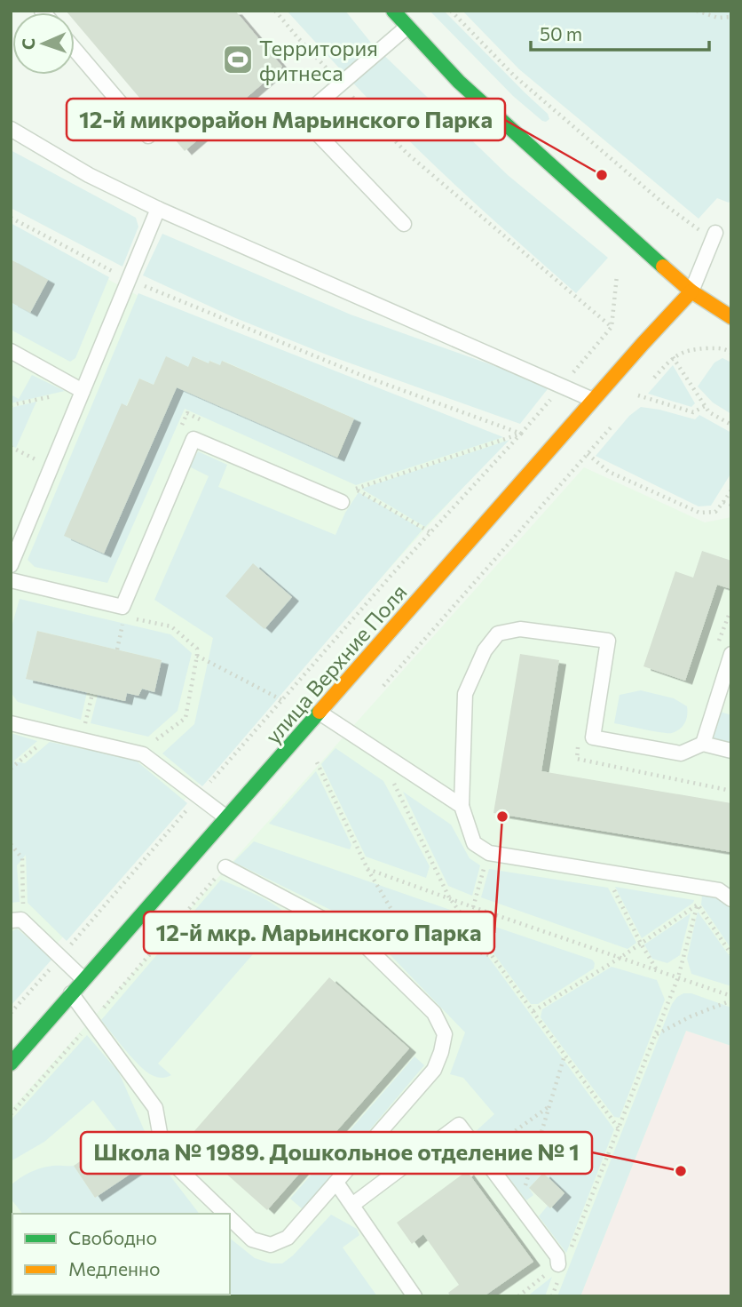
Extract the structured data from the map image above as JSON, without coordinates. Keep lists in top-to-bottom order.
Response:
{
  "streets": {
    "street": ["улица Верхние Поля"]
  },
  "places": {
    "sports": ["Территория фитнеса"],
    "other": ["12-й микрорайон Марьинского Парка", "12-й мкр. Марьинского Парка", "Школа № 1989. Дошкольное отделение № 1"]
  },
  "legend": ["Свободно", "Медленно"],
  "scale_bar": "50 m",
  "north": "left"
}
